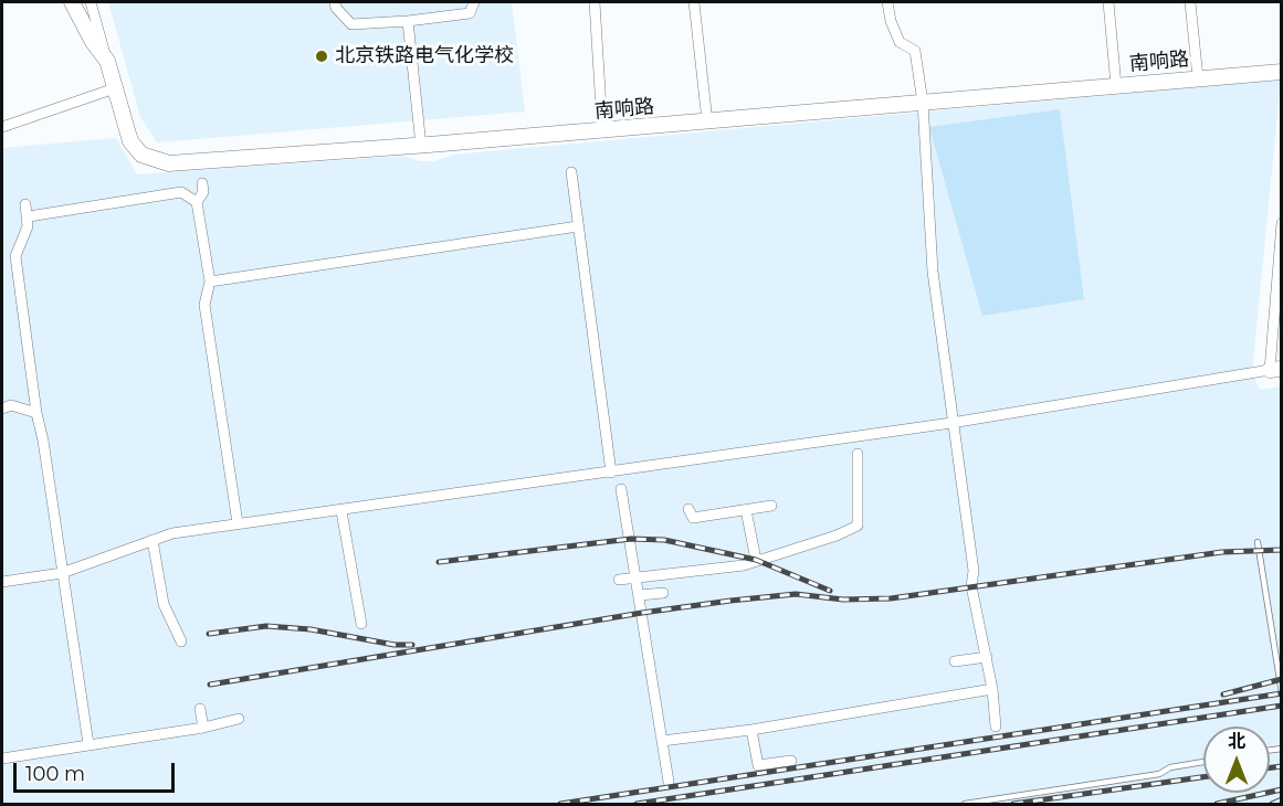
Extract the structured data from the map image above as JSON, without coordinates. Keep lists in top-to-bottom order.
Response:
{
  "streets": {
    "street": ["南响路"]
  },
  "places": ["北京铁路电气化学校"],
  "scale_bar": "100 m",
  "north": "top"
}
